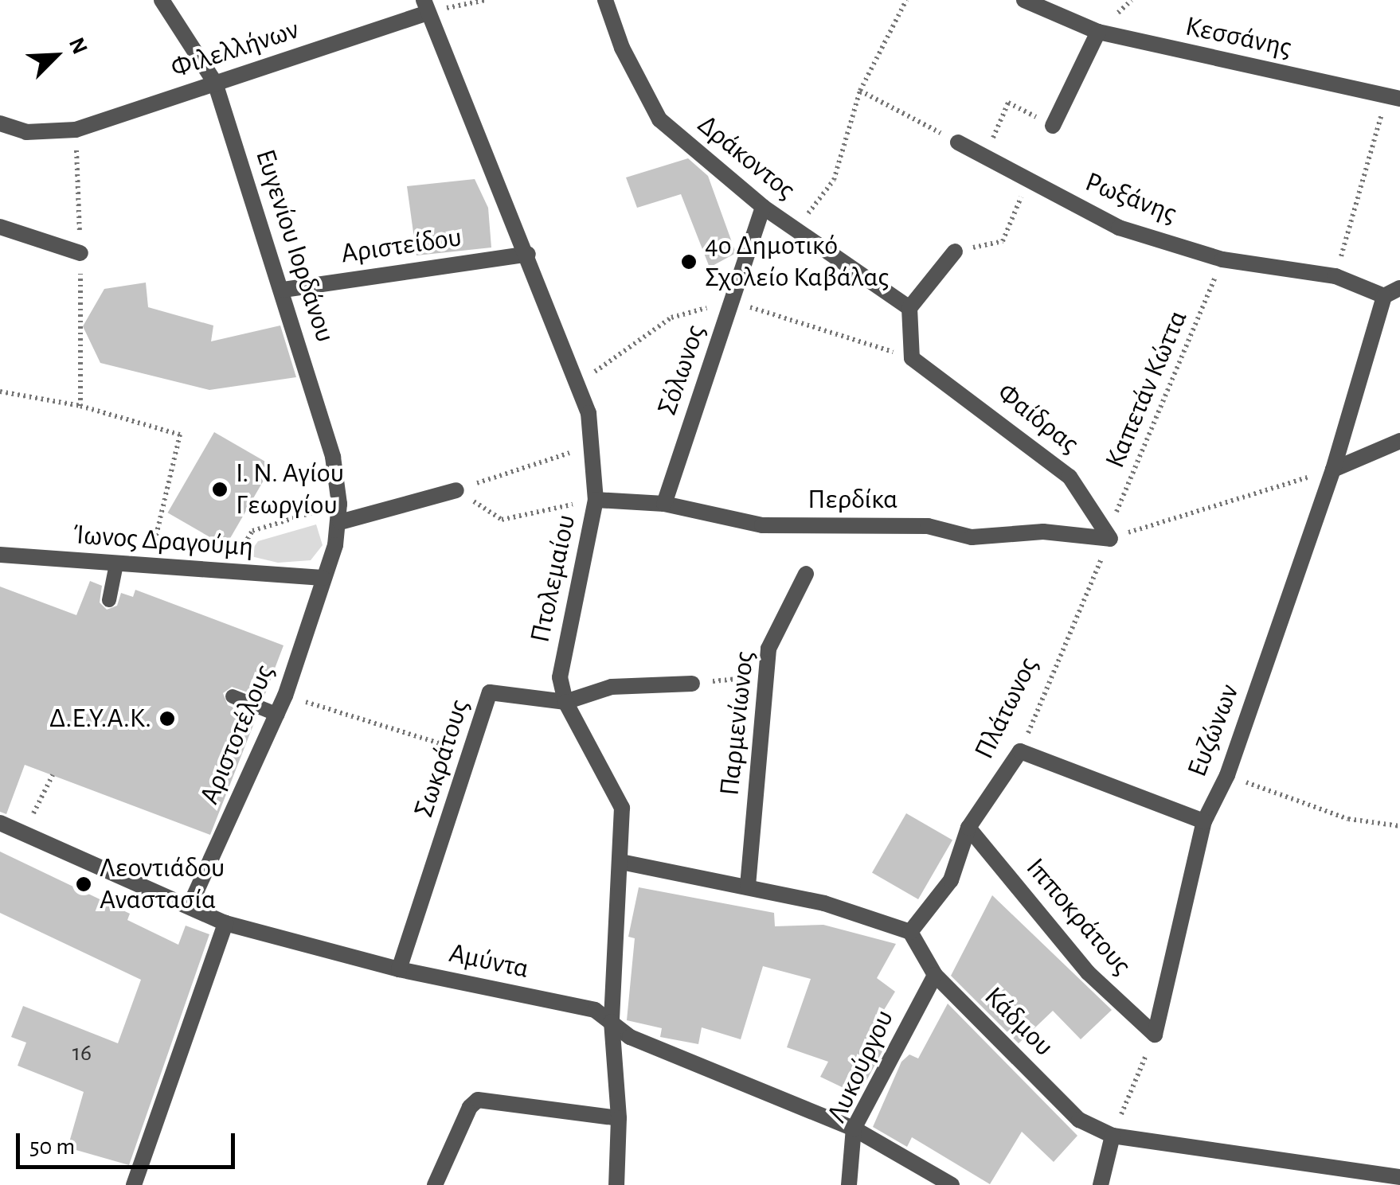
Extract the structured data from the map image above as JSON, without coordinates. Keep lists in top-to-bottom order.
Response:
{
  "streets": {
    "street": [
      "Κεσσάνης",
      "Φιλελλήνων",
      "Δράκοντος",
      "Ρωξάνης",
      "Ευγενίου Ιορδάνου",
      "Αριστείδου",
      "Σόλωνος",
      "Φαίδρας",
      "Περδίκα",
      "Ίωνος Δραγούμη",
      "Πτολεμαίου",
      "Πλάτωνος",
      "Παρμενίωνος",
      "Ευζώνων",
      "Αριστοτέλους",
      "Σωκράτους",
      "Ιπποκράτους",
      "Αμύντα",
      "Κάδμου",
      "Λυκούργου"
    ],
    "path": ["Καπετάν Κώττα"]
  },
  "crossings": [
    ["Φιλελλήνων", "Ευγενίου Ιορδάνου"],
    ["Φιλελλήνων", "Πτολεμαίου"],
    ["Δράκοντος", "Σόλωνος"],
    ["Δράκοντος", "Φαίδρας"],
    ["Ρωξάνης", "Καπετάν Κώττα"],
    ["Ρωξάνης", "Ευζώνων"],
    ["Ευγενίου Ιορδάνου", "Αριστείδου"],
    ["Ευγενίου Ιορδάνου", "Αριστοτέλους"],
    ["Αριστείδου", "Πτολεμαίου"],
    ["Σόλωνος", "Περδίκα"],
    ["Καπετάν Κώττα", "Φαίδρας"],
    ["Καπετάν Κώττα", "Περδίκα"],
    ["Καπετάν Κώττα", "Πλάτωνος"],
    ["Φαίδρας", "Περδίκα"],
    ["Φαίδρας", "Πλάτωνος"],
    ["Περδίκα", "Πτολεμαίου"],
    ["Περδίκα", "Πλάτωνος"],
    ["Ίωνος Δραγούμη", "Αριστοτέλους"],
    ["Πτολεμαίου", "Σωκράτους"],
    ["Πτολεμαίου", "Αμύντα"],
    ["Πλάτωνος", "Ιπποκράτους"],
    ["Πλάτωνος", "Κάδμου"],
    ["Ευζώνων", "Ιπποκράτους"],
    ["Αριστοτέλους", "Αμύντα"],
    ["Σωκράτους", "Αμύντα"],
    ["Αμύντα", "Λυκούργου"],
    ["Κάδμου", "Λυκούργου"]
  ],
  "places": [
    "4ο Δημοτικό Σχολείο Καβάλας",
    "Ι. Ν. Αγίου Γεωργίου",
    "Δ.Ε.Υ.Α.Κ.",
    "Λεοντιάδου Αναστασία"
  ],
  "house_numbers": ["16"],
  "scale_bar": "50 m",
  "north": "top right"
}
